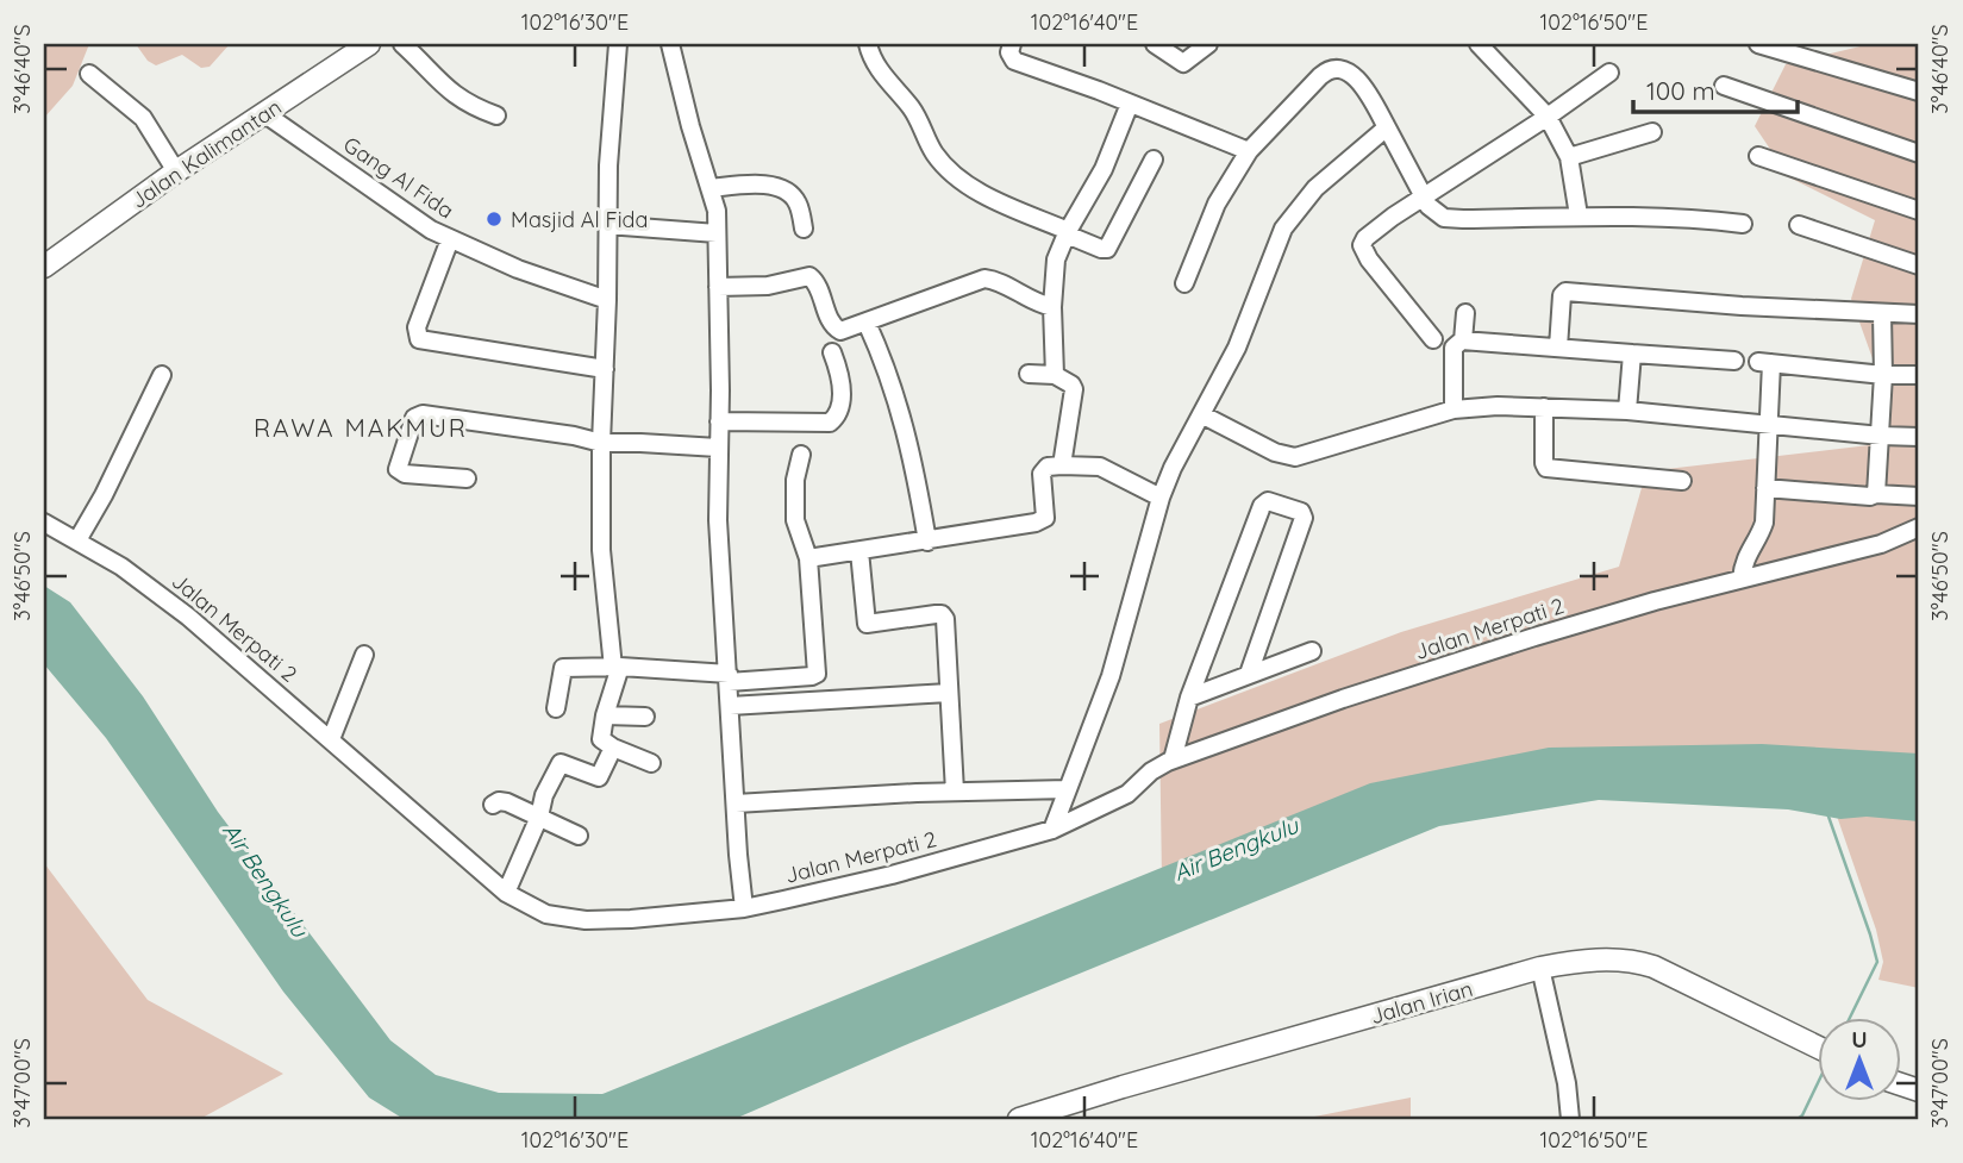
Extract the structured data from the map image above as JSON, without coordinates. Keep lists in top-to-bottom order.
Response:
{
  "streets": {
    "main road": ["Jalan Kalimantan", "Jalan Irian"],
    "street": ["Gang Al Fida", "Jalan Merpati 2"]
  },
  "crossings": [
    ["Jalan Kalimantan", "Gang Al Fida"]
  ],
  "districts": ["RAWA MAKMUR"],
  "water": ["Air Bengkulu"],
  "places": ["Masjid Al Fida"],
  "scale_bar": "100 m",
  "north": "top",
  "coordinates": [
    "102°16'30\"E",
    "102°16'40\"E",
    "102°16'50\"E",
    "3°46'40\"S",
    "3°46'50\"S",
    "3°47'00\"S"
  ]
}
